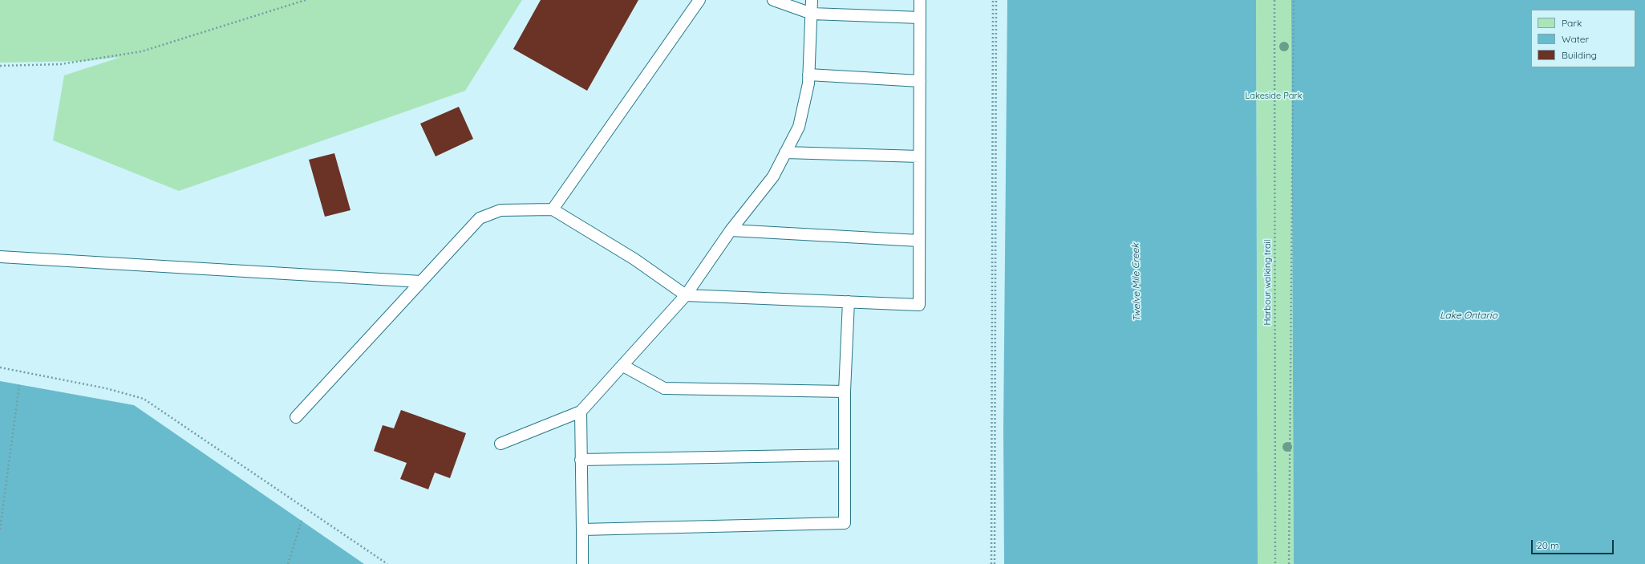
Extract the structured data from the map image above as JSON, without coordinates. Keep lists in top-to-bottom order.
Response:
{
  "streets": {
    "path": ["Harbour walking trail"]
  },
  "water": ["Twelve Mile Creek", "Lake Ontario"],
  "parks": ["Lakeside Park"],
  "legend": ["Park", "Water", "Building"],
  "scale_bar": "20 m"
}
